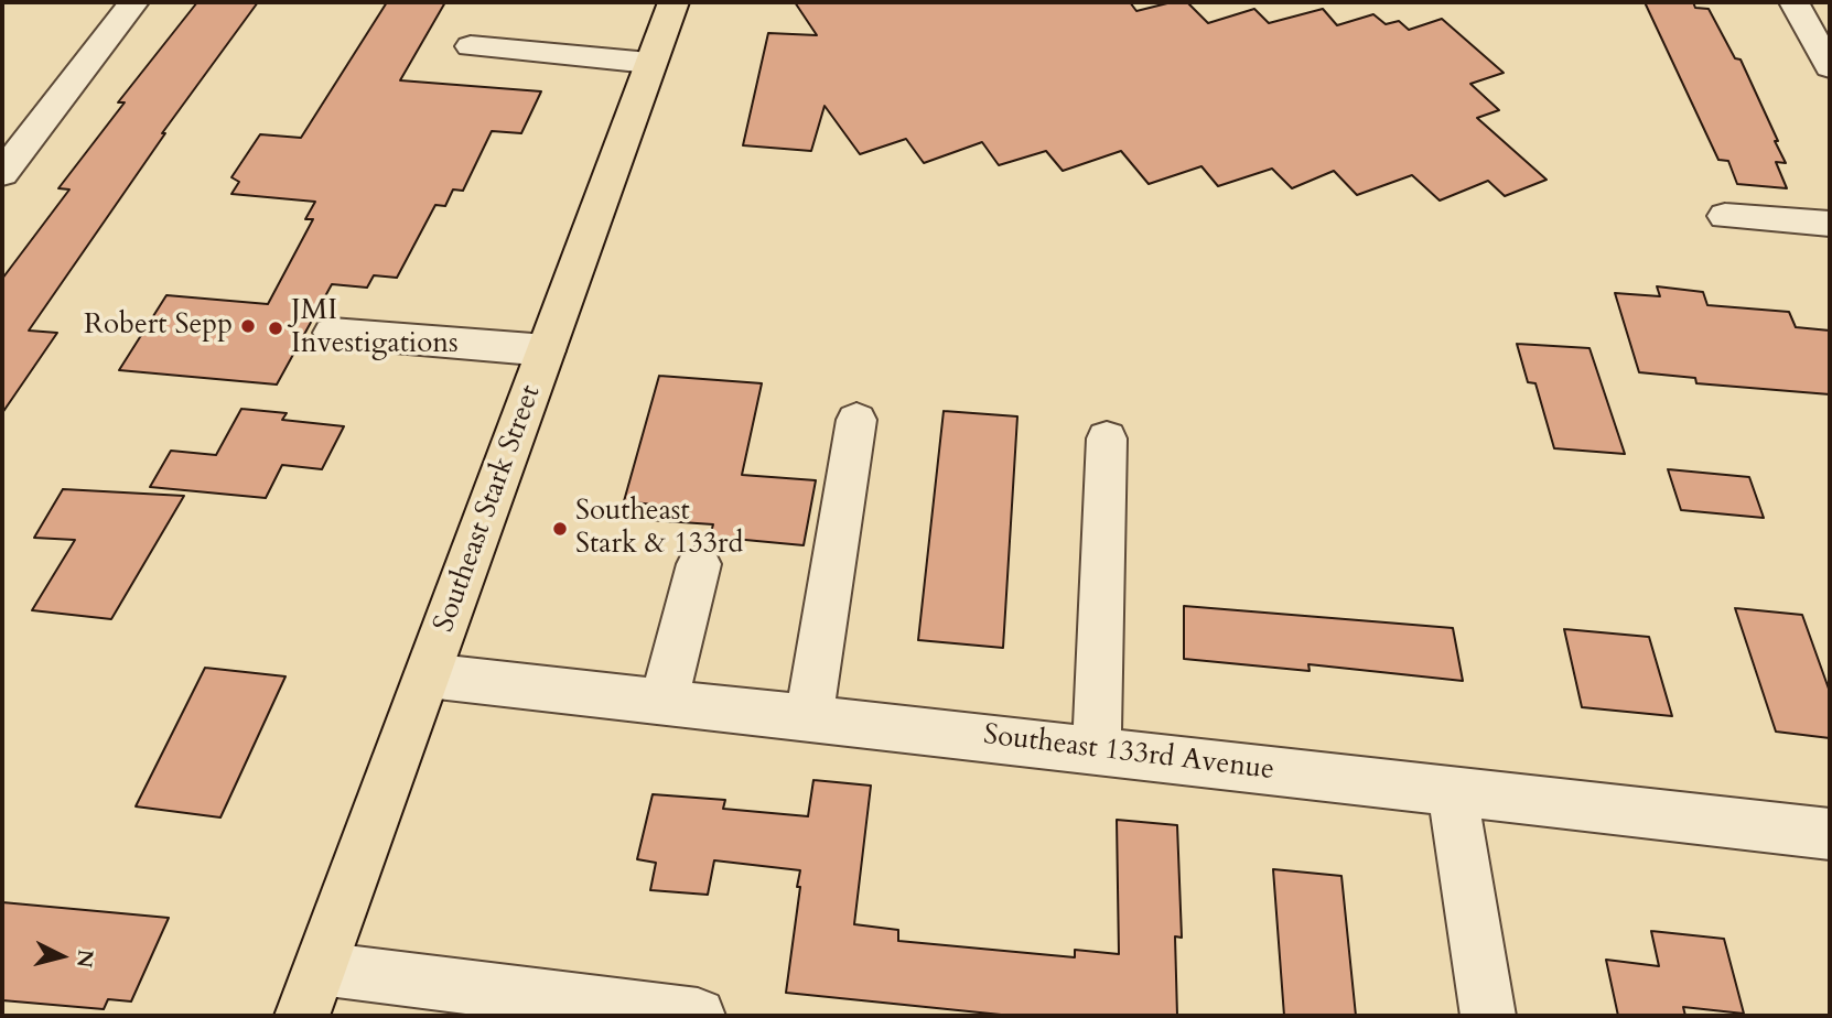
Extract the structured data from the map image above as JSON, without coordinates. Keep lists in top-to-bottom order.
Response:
{
  "streets": {
    "main road": ["Southeast Stark Street"],
    "street": ["Southeast 133rd Avenue"]
  },
  "crossings": [
    ["Southeast Stark Street", "Southeast 133rd Avenue"]
  ],
  "places": ["Robert Sepp", "JMI Investigations", "Southeast Stark & 133rd"],
  "north": "right"
}
